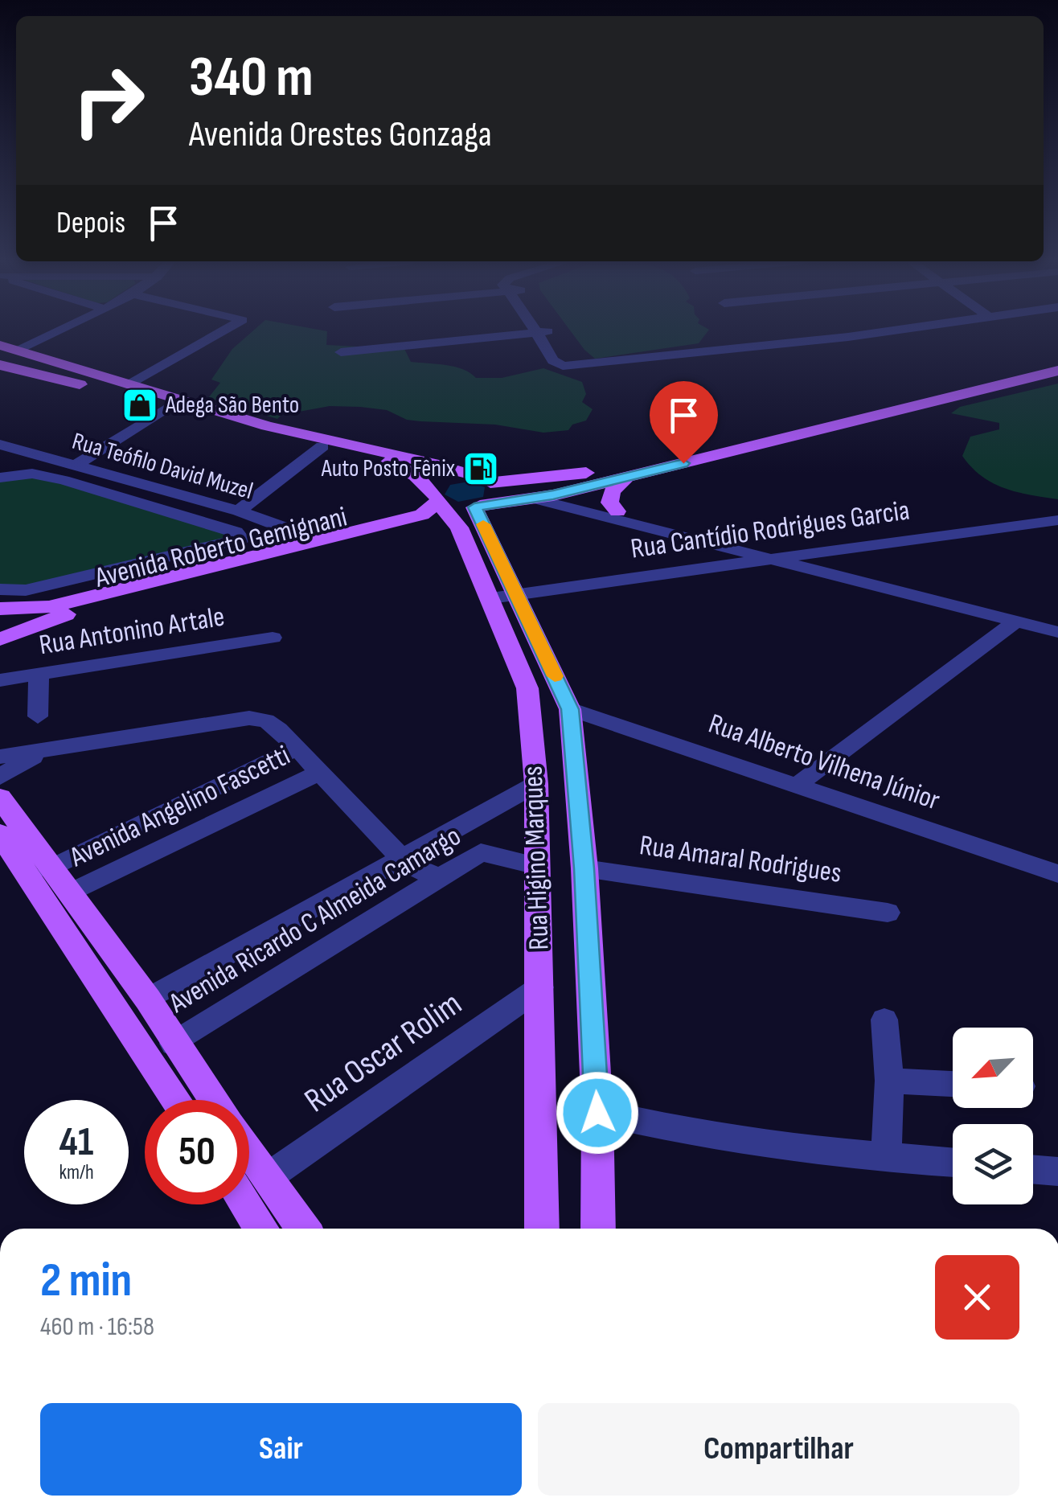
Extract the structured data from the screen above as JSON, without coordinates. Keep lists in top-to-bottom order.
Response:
{
  "streets": {
    "main road": ["Avenida Roberto Gemignani", "Rua Higino Marques"],
    "street": [
      "Rua Teófilo David Muzel",
      "Rua Cantídio Rodrigues Garcia",
      "Rua Antonino Artale",
      "Rua Alberto Vilhena Júnior",
      "Avenida Angelino Fascetti",
      "Rua Amaral Rodrigues",
      "Avenida Ricardo C Almeida Camargo",
      "Rua Oscar Rolim"
    ]
  },
  "crossings": [
    ["Rua Teófilo David Muzel", "Avenida Roberto Gemignani"],
    ["Rua Cantídio Rodrigues Garcia", "Rua Higino Marques"],
    ["Avenida Roberto Gemignani", "Rua Higino Marques"],
    ["Rua Alberto Vilhena Júnior", "Rua Higino Marques"],
    ["Rua Higino Marques", "Rua Amaral Rodrigues"],
    ["Rua Higino Marques", "Avenida Ricardo C Almeida Camargo"],
    ["Rua Higino Marques", "Rua Oscar Rolim"]
  ],
  "places": {
    "shop": ["Adega São Bento"],
    "fuel station": ["Auto Posto Fênix"]
  },
  "north": "bottom left",
  "page": {
    "turn": ["340 m", "Avenida Orestes Gonzaga"],
    "then": "Depois",
    "speed": "41 km/h",
    "limit": "50",
    "heading": ["2 min", "460 m · 16:58"],
    "buttons": ["Sair", "Compartilhar"]
  }
}
